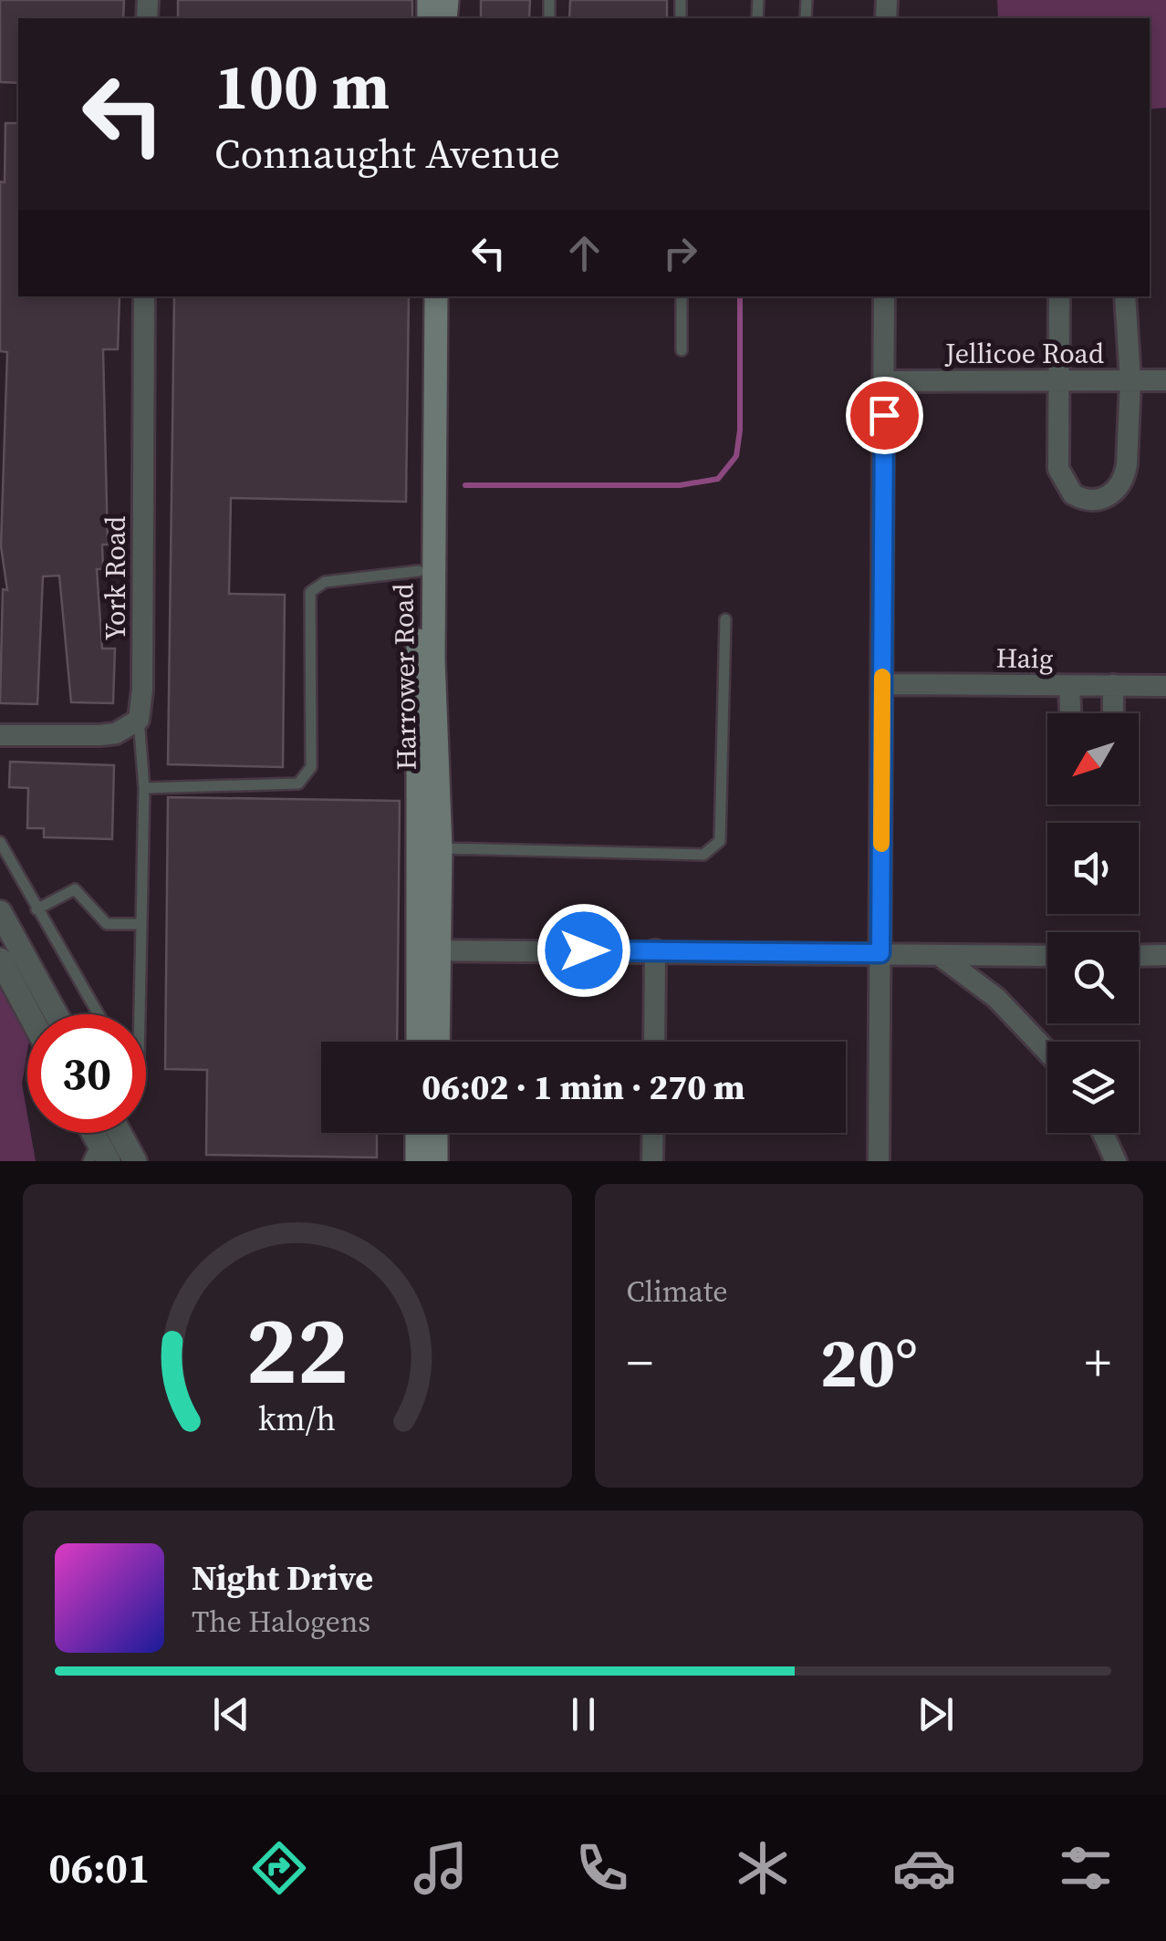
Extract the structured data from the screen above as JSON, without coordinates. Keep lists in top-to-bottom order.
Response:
{
  "streets": {
    "main road": ["Harrower Road"],
    "street": ["Jellicoe Road", "York Road", "Haig"]
  },
  "north": "bottom left",
  "page": {
    "turn": ["100 m", "Connaught Avenue"],
    "limit": "30",
    "trip": "06:02 · 1 min · 270 m",
    "tile": "Climate",
    "heat": ["−", "20°", "+"],
    "song": ["Night Drive", "The Halogens"],
    "tabs": "06:01",
    "gauge": ["22", "km/h"]
  }
}
